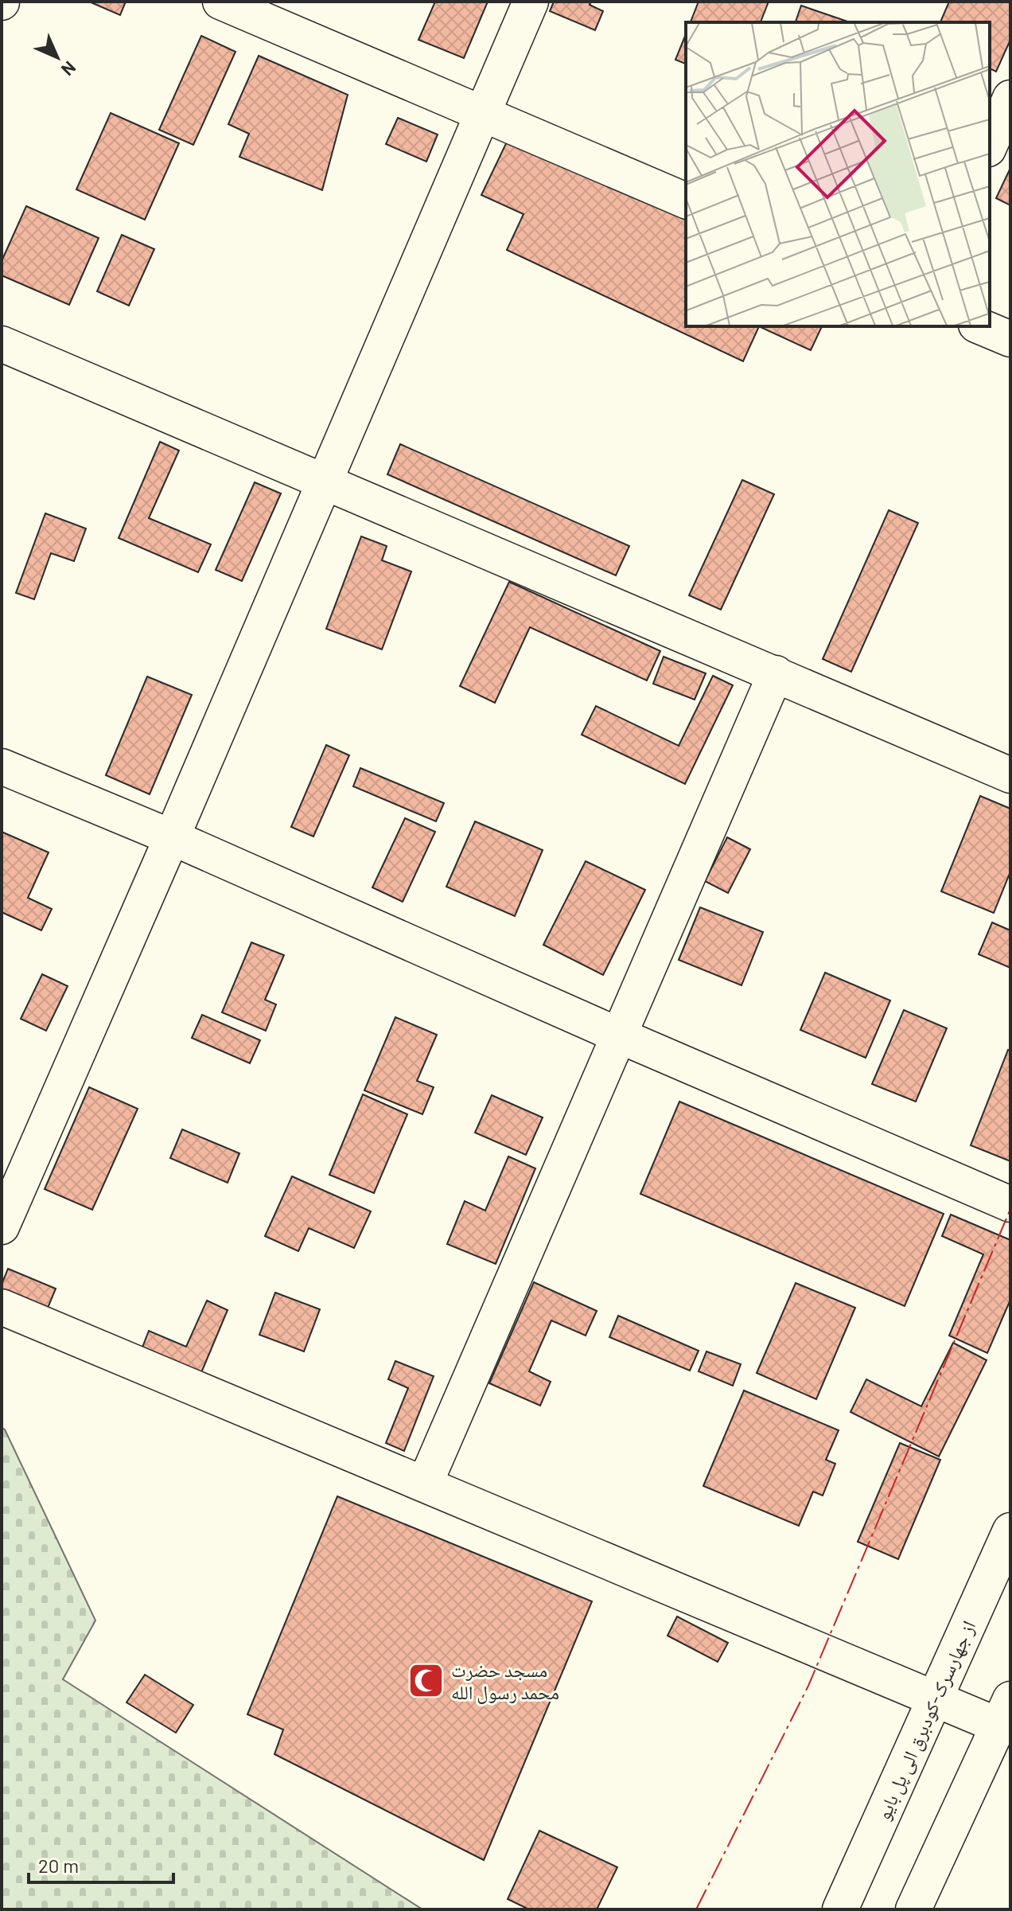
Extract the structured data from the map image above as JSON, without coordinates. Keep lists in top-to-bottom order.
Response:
{
  "streets": {
    "street": ["از جهارسرک-کودبرق الی پل بایو"]
  },
  "places": {
    "mosque": ["مسجد حضرت محمد رسول الله"]
  },
  "scale_bar": "20 m",
  "north": "bottom right"
}
